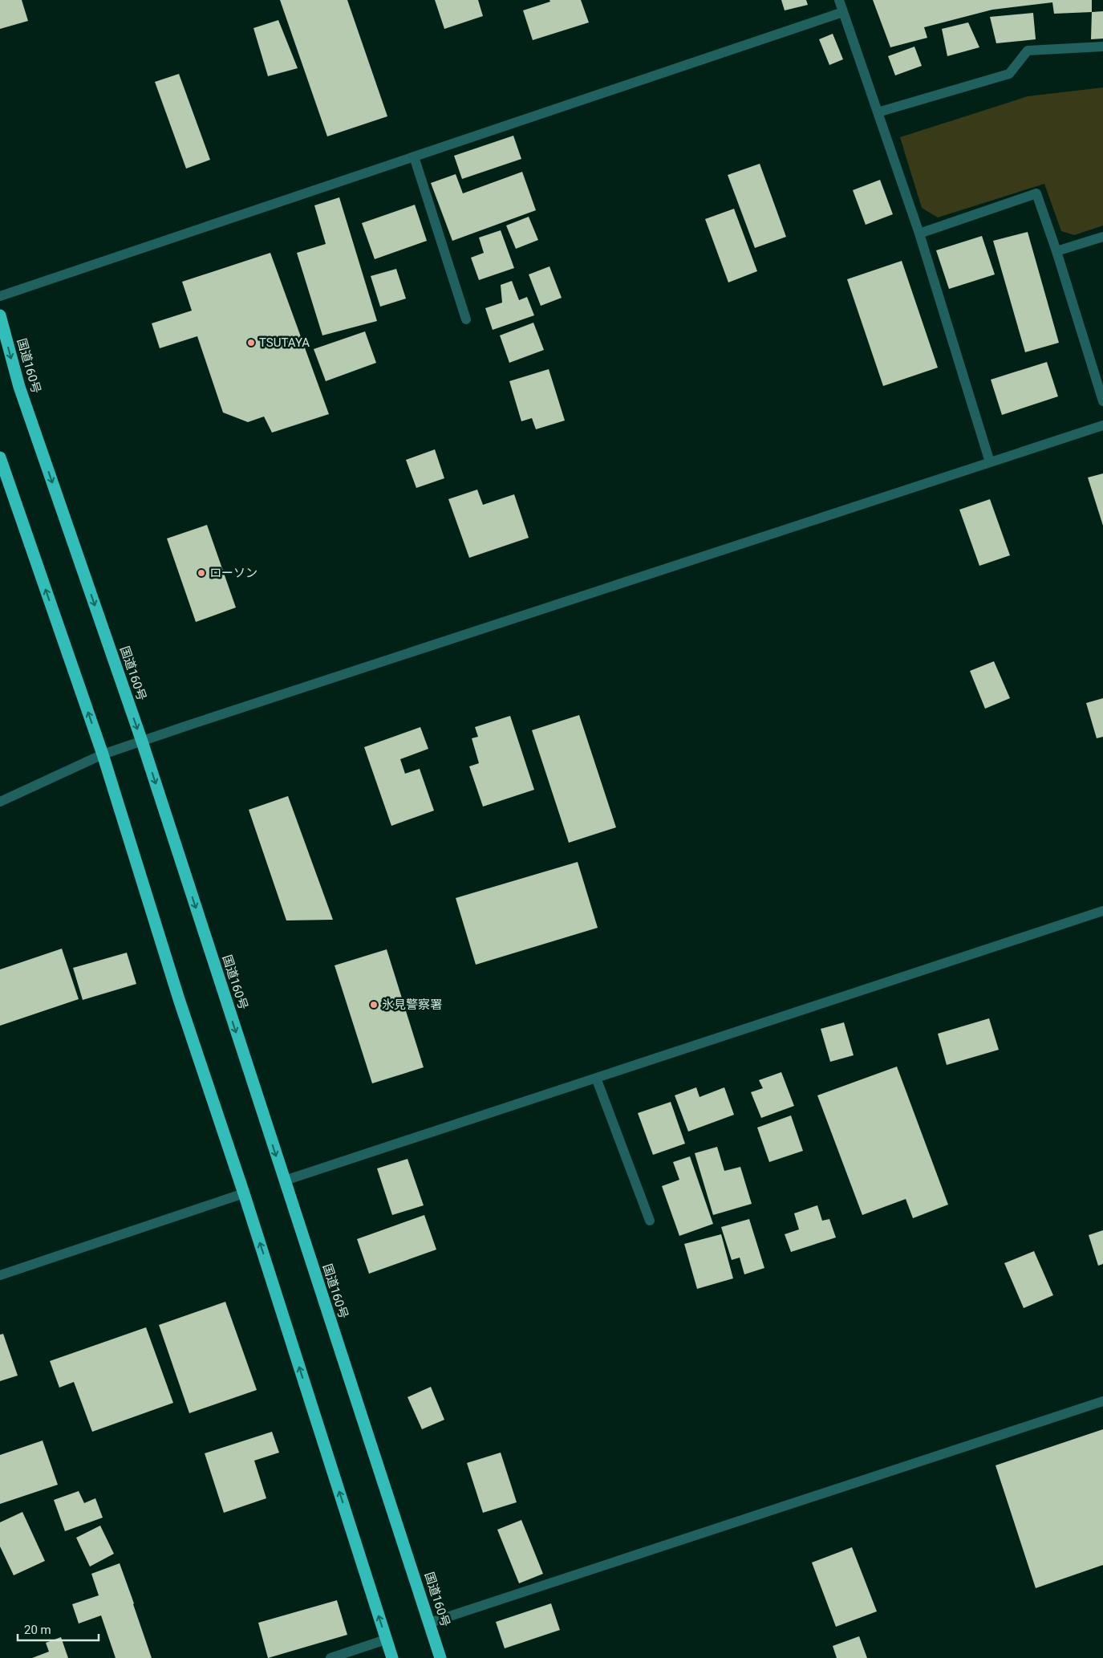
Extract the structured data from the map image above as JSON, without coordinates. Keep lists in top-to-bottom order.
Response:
{
  "streets": {
    "highway": ["国道160号"]
  },
  "places": ["TSUTAYA", "ローソン", "氷見警察署"],
  "scale_bar": "20 m"
}
